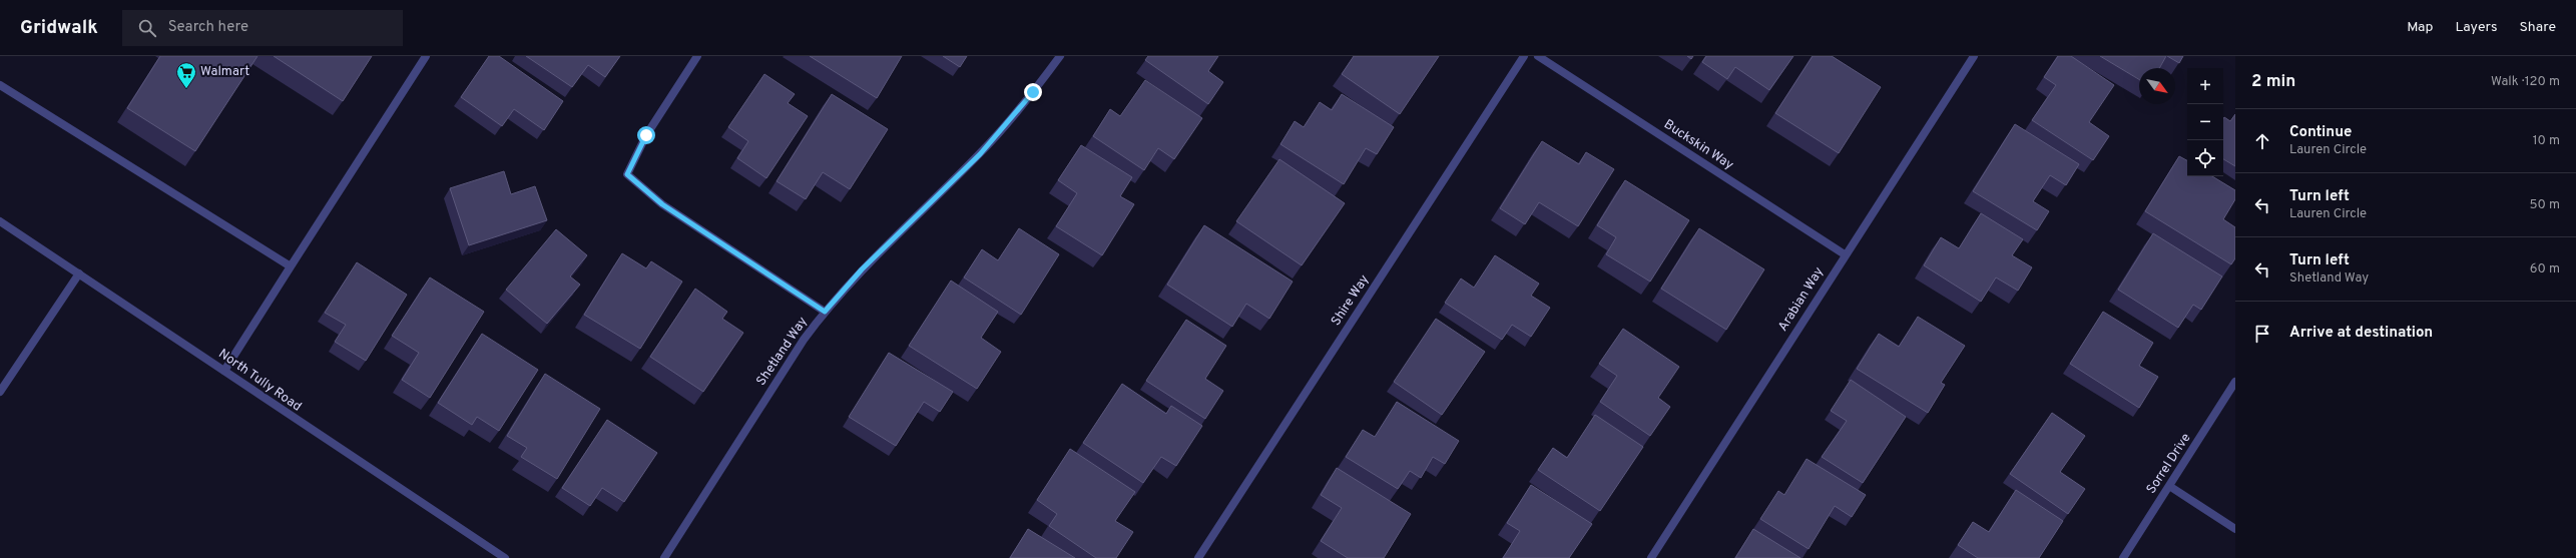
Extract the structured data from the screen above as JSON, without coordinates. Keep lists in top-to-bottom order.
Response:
{
  "streets": {
    "street": [
      "Buckskin Way",
      "Arabian Way",
      "Shire Way",
      "Shetland Way",
      "North Tully Road",
      "Sorrel Drive"
    ]
  },
  "crossings": [
    ["Buckskin Way", "Arabian Way"]
  ],
  "places": {
    "supermarket": ["Walmart"]
  },
  "north": "bottom right",
  "page": {
    "header": "Gridwalk",
    "search": "Search here",
    "nav": ["Map", "Layers", "Share"],
    "heading": ["2 min", "Walk · 120 m"],
    "map_buttons": ["+", "−"],
    "list": [
      ["Continue", "Lauren Circle", "10 m"],
      ["Turn left", "Lauren Circle", "50 m"],
      ["Turn left", "Shetland Way", "60 m"],
      "Arrive at destination"
    ]
  }
}
